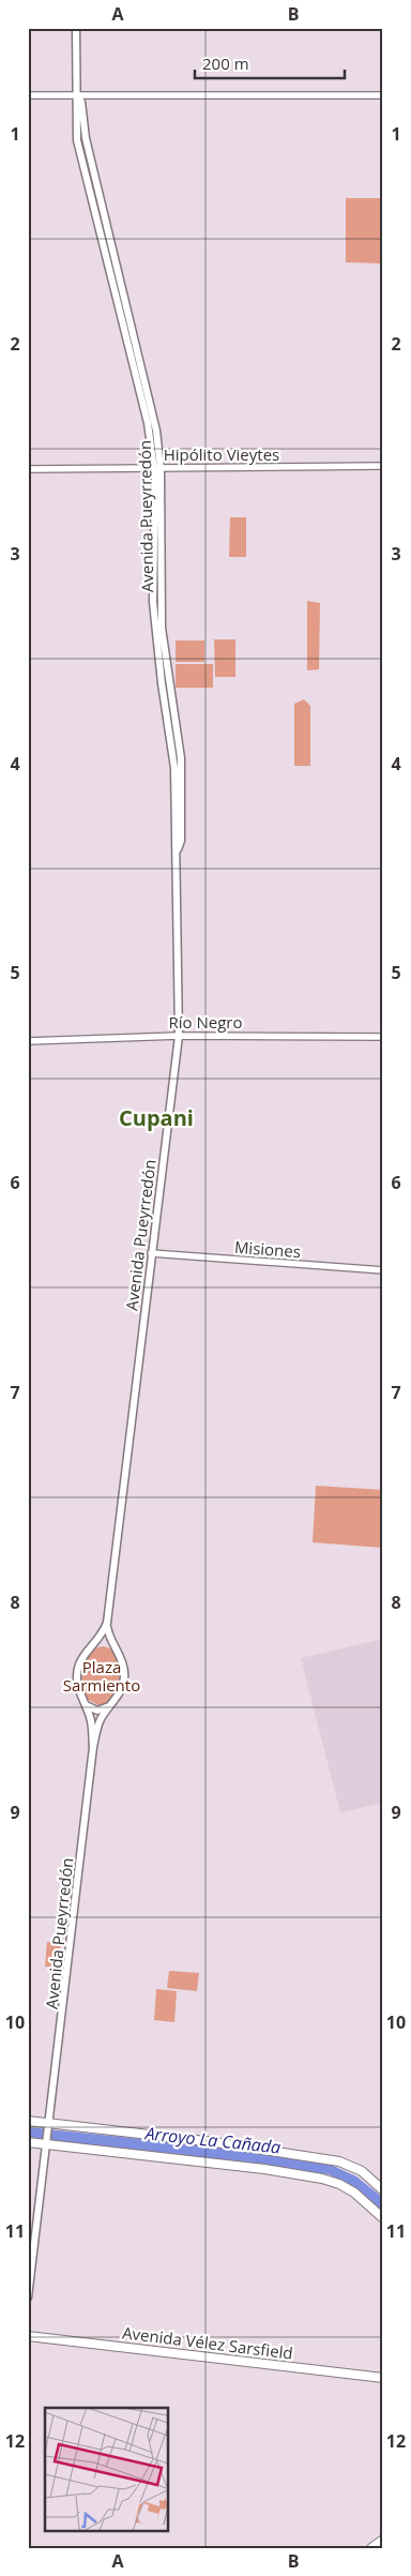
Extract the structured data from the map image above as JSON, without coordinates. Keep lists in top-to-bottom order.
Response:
{
  "streets": {
    "main road": ["Avenida Pueyrredón", "Avenida Vélez Sarsfield"],
    "street": ["Hipólito Vieytes", "Río Negro", "Misiones"]
  },
  "crossings": [
    ["Hipólito Vieytes", "Avenida Pueyrredón"],
    ["Avenida Pueyrredón", "Río Negro"],
    ["Avenida Pueyrredón", "Misiones"]
  ],
  "districts": ["Cupani"],
  "water": ["Arroyo La Cañada"],
  "parks": ["Plaza Sarmiento"],
  "scale_bar": "200 m",
  "grid": {
    "columns": ["A", "B"],
    "rows": [
      "1",
      "2",
      "3",
      "4",
      "5",
      "6",
      "7",
      "8",
      "9",
      "10",
      "11",
      "12"
    ]
  }
}
